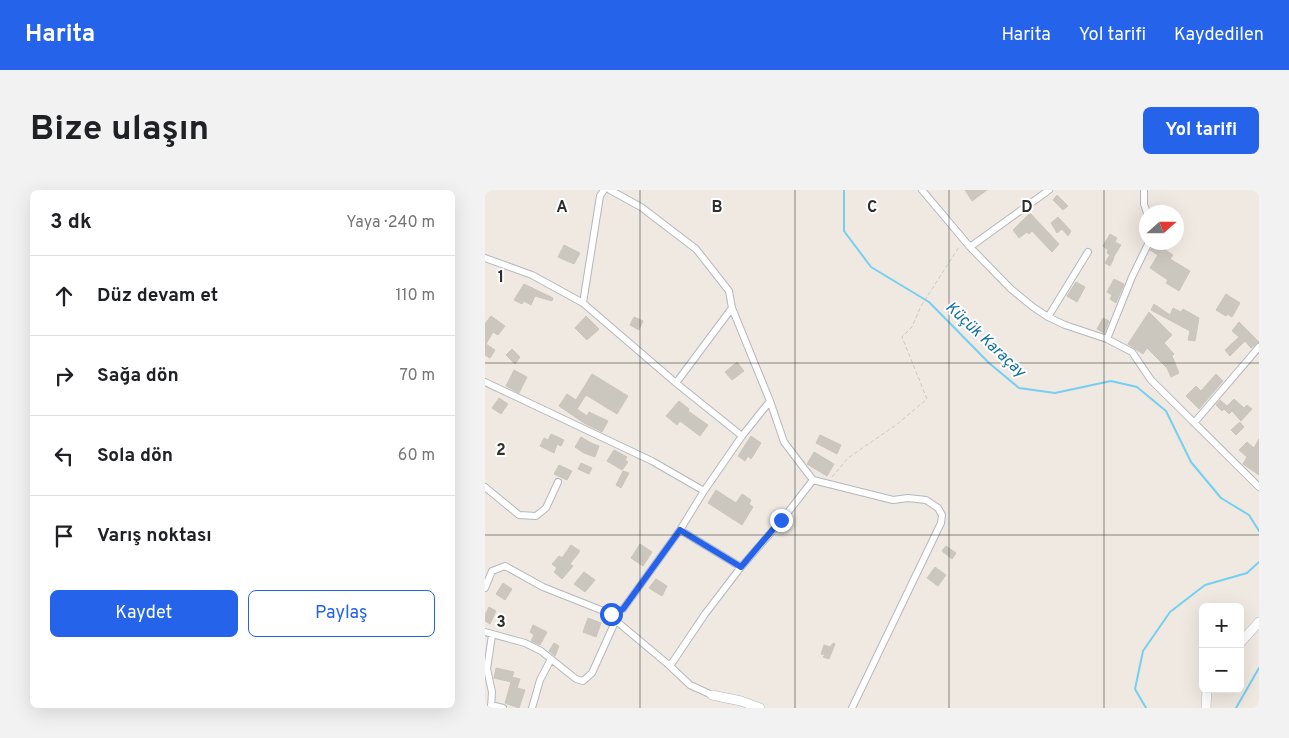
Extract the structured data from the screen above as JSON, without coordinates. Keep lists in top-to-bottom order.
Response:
{
  "water": ["Küçük Karaçay"],
  "north": "right",
  "page": {
    "header": "Harita",
    "nav": ["Harita", "Yol tarifi", "Kaydedilen"],
    "buttons": [
      "Yol tarifi",
      ["Kaydet", "Paylaş"]
    ],
    "title": "Bize ulaşın",
    "heading": ["3 dk", "Yaya · 240 m"],
    "list": [
      ["Düz devam et", "110 m"],
      ["Sağa dön", "70 m"],
      ["Sola dön", "60 m"],
      "Varış noktası"
    ],
    "map_buttons": ["+", "−"]
  },
  "grid": {
    "columns": [
      "A",
      "B",
      "C",
      "D"
    ],
    "rows": ["1", "2", "3"]
  }
}
